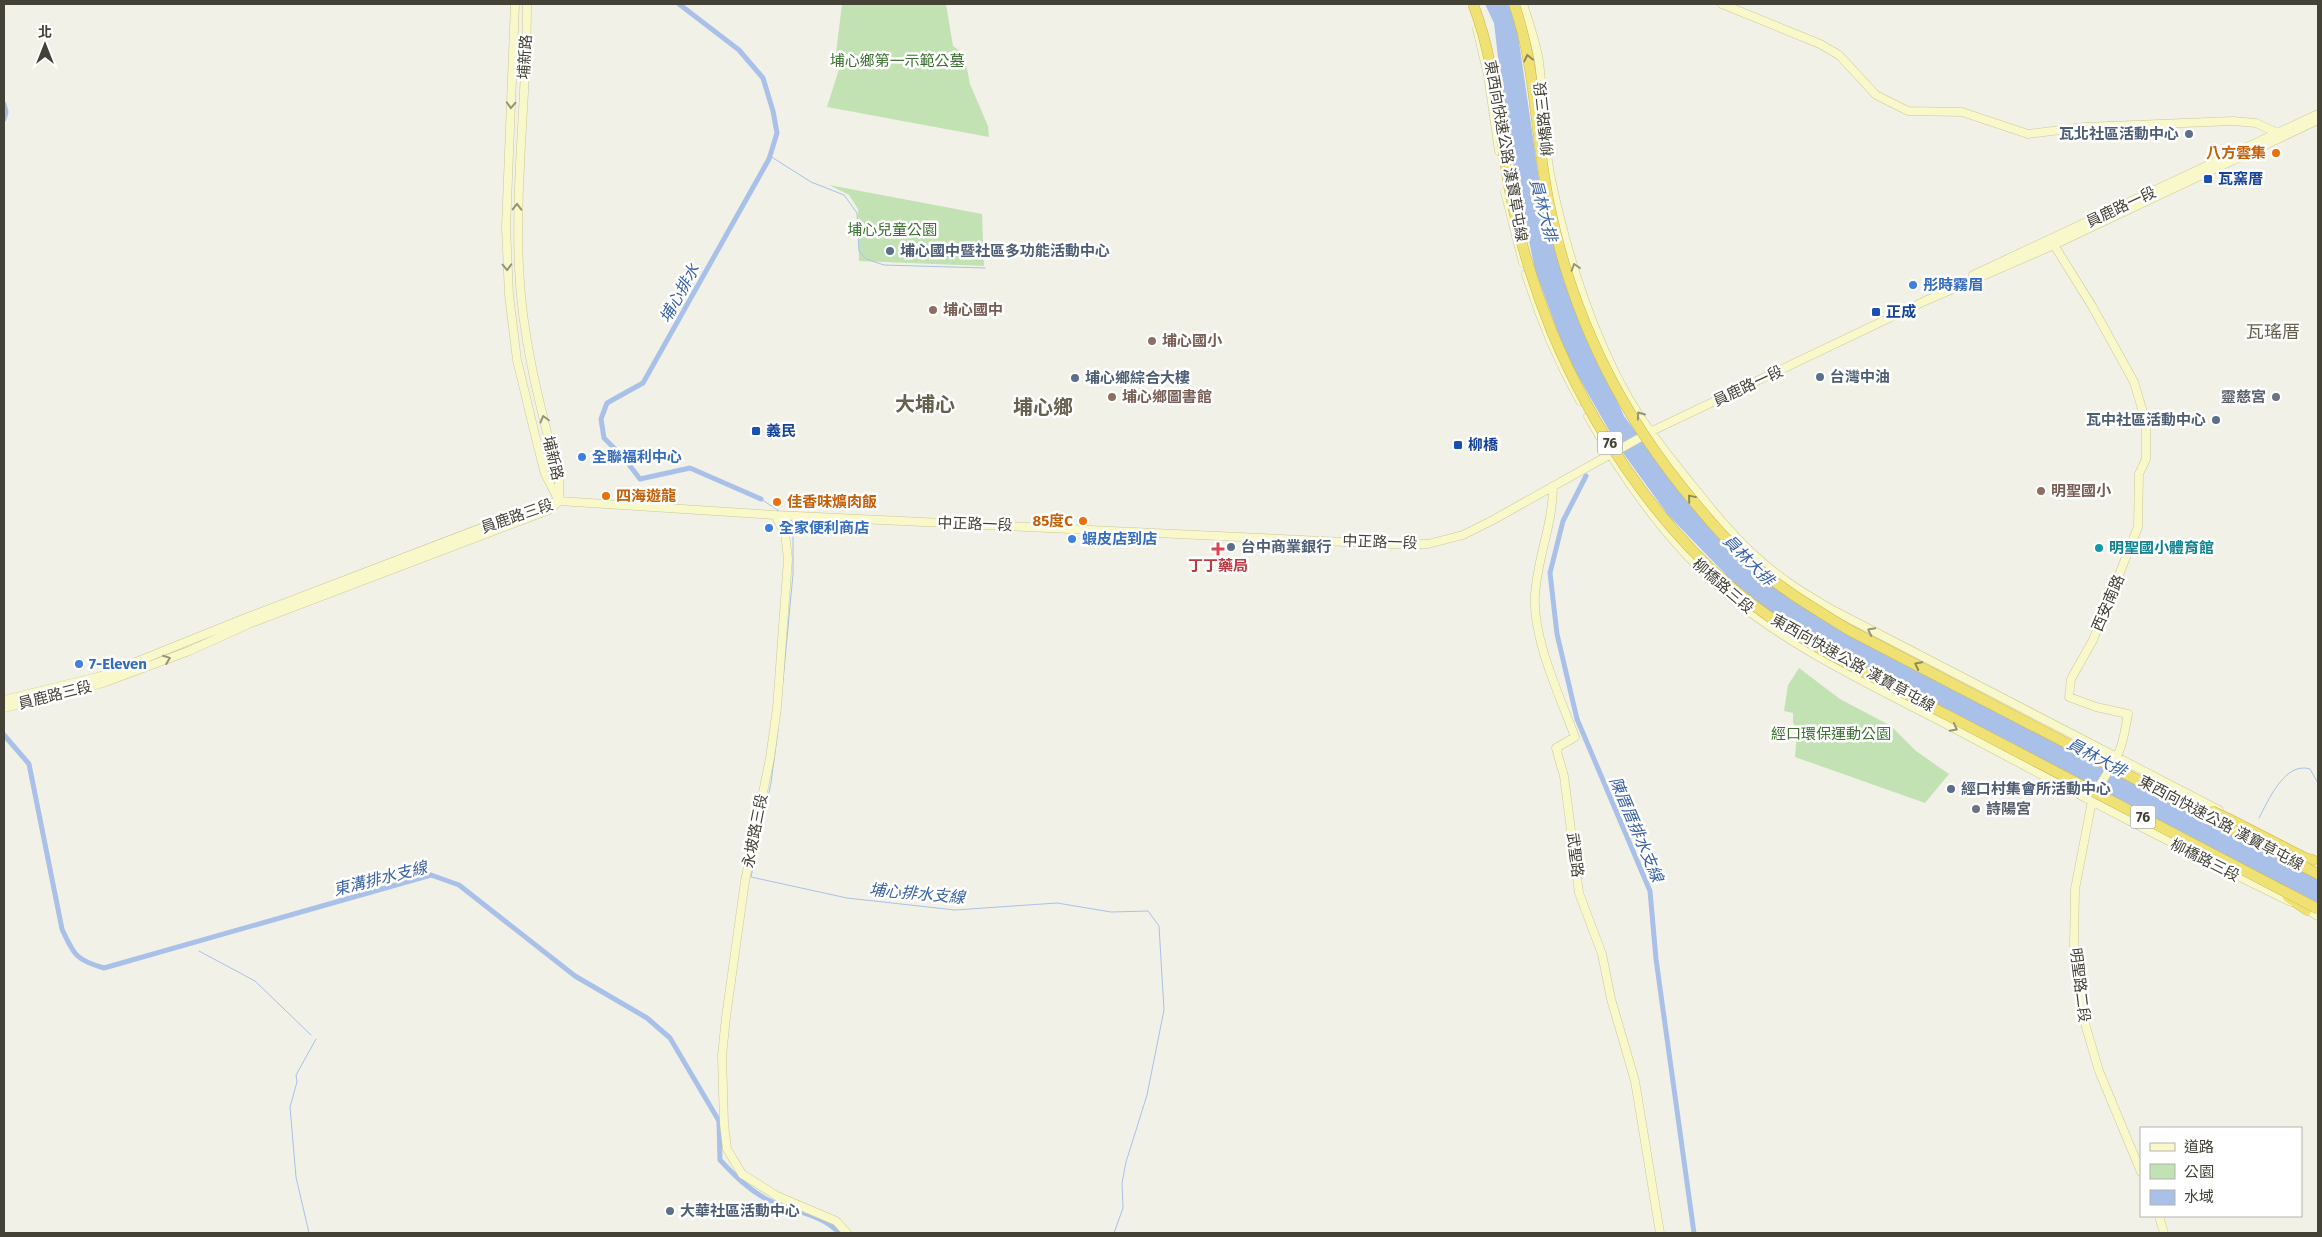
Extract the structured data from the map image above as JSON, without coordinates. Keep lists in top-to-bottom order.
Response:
{
  "streets": {
    "highway": ["東西向快速公路 漢寶草屯線", "76"],
    "main road": [
      "埔新路",
      "柳橋路三段",
      "員鹿路一段",
      "員鹿路三段",
      "中正路一段",
      "西安南路",
      "永坡路三段",
      "武聖路",
      "明聖路二段"
    ]
  },
  "crossings": [
    ["埔新路", "員鹿路三段"],
    ["埔新路", "中正路一段"],
    ["柳橋路三段", "員鹿路一段"],
    ["柳橋路三段", "中正路一段"],
    ["柳橋路三段", "西安南路"],
    ["柳橋路三段", "明聖路二段"],
    ["員鹿路一段", "中正路一段"],
    ["員鹿路一段", "西安南路"],
    ["員鹿路三段", "中正路一段"],
    ["中正路一段", "永坡路三段"],
    ["中正路一段", "武聖路"],
    ["西安南路", "明聖路二段"]
  ],
  "districts": ["瓦瑤厝", "大埔心", "埔心鄉"],
  "water": [
    "員林大排",
    "埔心排水",
    "陳厝厝排水支線",
    "東溝排水支線",
    "埔心排水支線"
  ],
  "parks": ["埔心鄉第一示範公墓", "埔心兒童公園", "經口環保運動公園"],
  "places": {
    "other": [
      "瓦北社區活動中心",
      "八方雲集",
      "埔心國中暨社區多功能活動中心",
      "彤時霧眉",
      "埔心國中",
      "埔心國小",
      "台灣中油",
      "埔心鄉綜合大樓",
      "埔心鄉圖書館",
      "靈慈宮",
      "瓦中社區活動中心",
      "全聯福利中心",
      "明聖國小",
      "四海遊龍",
      "佳香味爌肉飯",
      "85度C",
      "全家便利商店",
      "蝦皮店到店",
      "台中商業銀行",
      "明聖國小體育館",
      "7-Eleven",
      "經口村集會所活動中心",
      "詩陽宮",
      "大華社區活動中心"
    ],
    "transit": [
      "瓦窯厝",
      "正成",
      "義民",
      "柳橋"
    ],
    "health": ["丁丁藥局"]
  },
  "legend": ["道路", "公園", "水域"],
  "north": "top"
}
